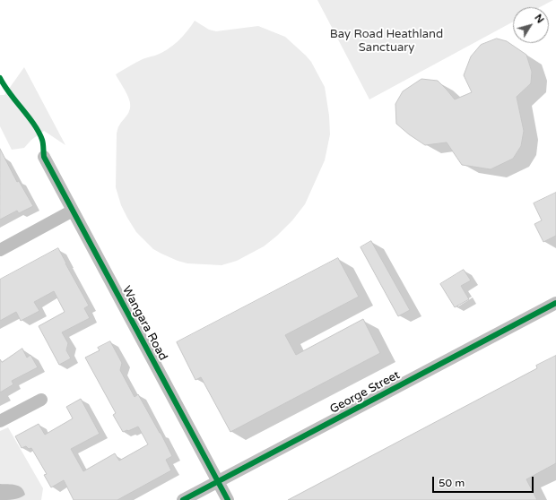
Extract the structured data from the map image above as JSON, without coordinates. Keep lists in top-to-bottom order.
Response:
{
  "streets": {
    "street": ["Wangara Road", "George Street"]
  },
  "crossings": [
    ["Wangara Road", "George Street"]
  ],
  "parks": ["Bay Road Heathland Sanctuary"],
  "scale_bar": "50 m",
  "north": "top right"
}
